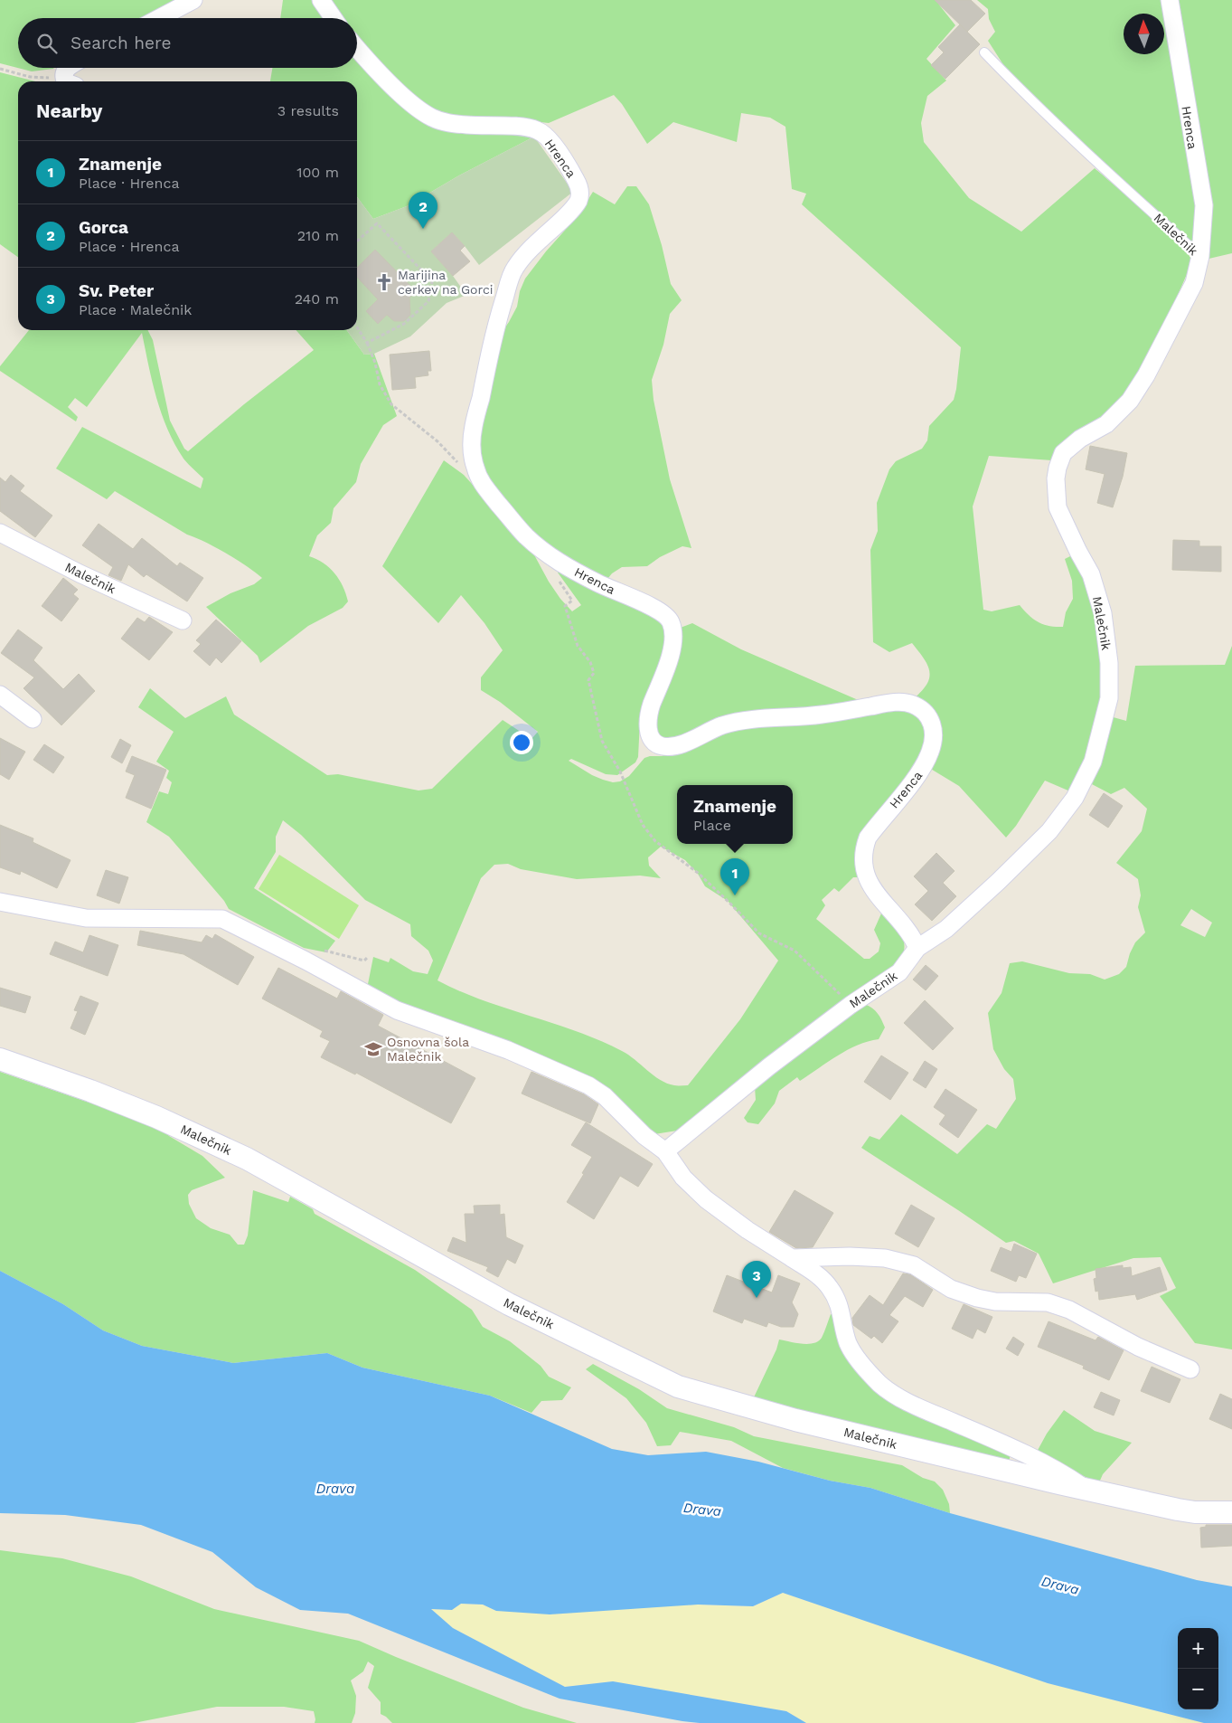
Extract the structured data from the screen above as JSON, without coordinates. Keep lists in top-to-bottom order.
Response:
{
  "streets": {
    "street": ["Hrenca", "Malečnik"]
  },
  "crossings": [
    ["Hrenca", "Malečnik"]
  ],
  "water": ["Drava"],
  "places": {
    "church": ["Marijina cerkev na Gorci"],
    "school or university": ["Osnovna šola Malečnik"]
  },
  "north": "top",
  "page": {
    "search": "Search here",
    "heading": ["Nearby", "3 results"],
    "list": [
      {
        "mark": "1",
        "name": "Znamenje",
        "note": "Place · Hrenca",
        "value": "100 m"
      },
      {
        "mark": "2",
        "name": "Gorca",
        "note": "Place · Hrenca",
        "value": "210 m"
      },
      {
        "mark": "3",
        "name": "Sv. Peter",
        "note": "Place · Malečnik",
        "value": "240 m"
      }
    ],
    "pins": ["2", "1", "3"],
    "popup": ["Znamenje", "Place"],
    "map_buttons": ["+", "−"]
  }
}
